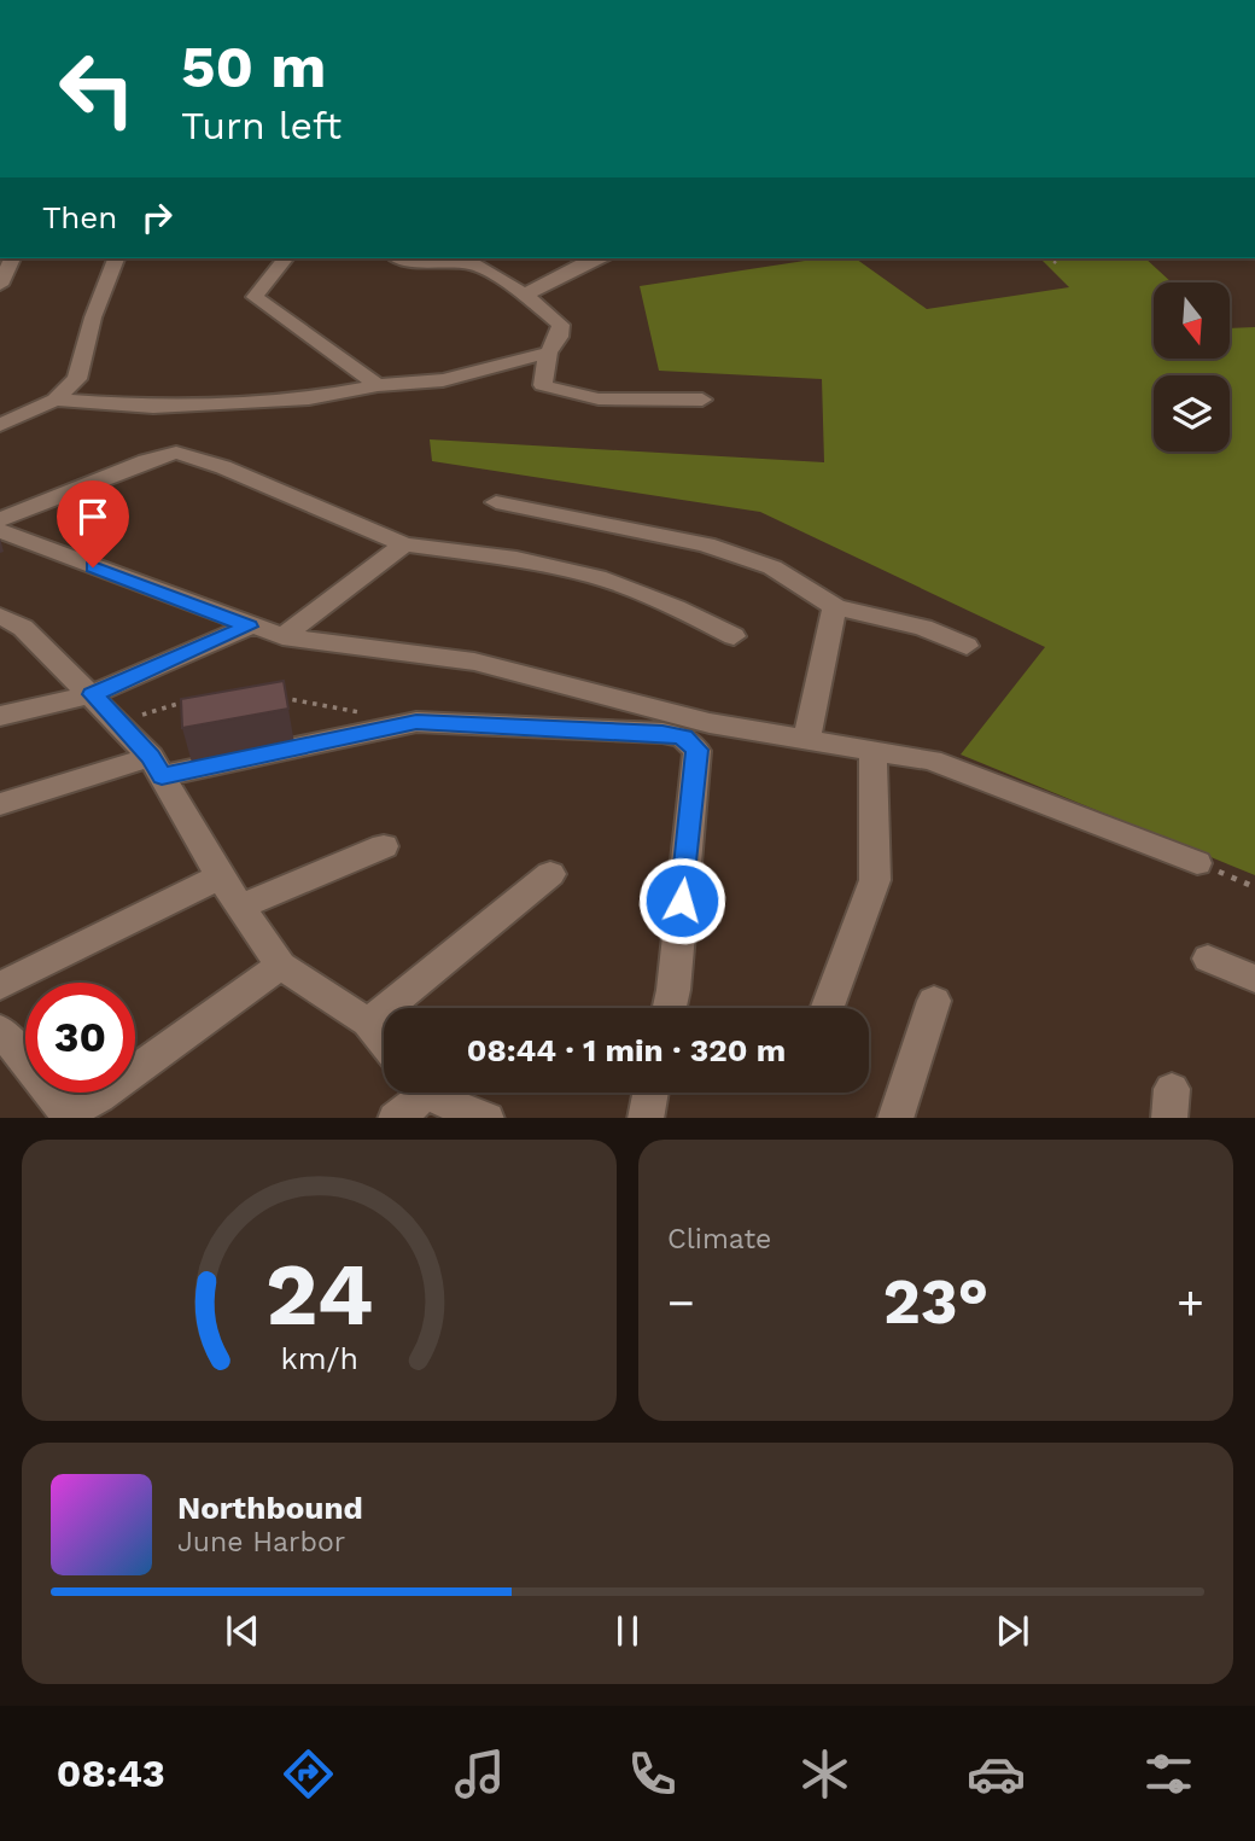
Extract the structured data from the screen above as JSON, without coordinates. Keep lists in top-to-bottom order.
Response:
{
  "north": "bottom",
  "page": {
    "turn": ["50 m", "Turn left"],
    "then": "Then",
    "limit": "30",
    "trip": "08:44 · 1 min · 320 m",
    "tile": "Climate",
    "heat": ["−", "23°", "+"],
    "song": ["Northbound", "June Harbor"],
    "tabs": "08:43",
    "gauge": ["24", "km/h"]
  }
}
